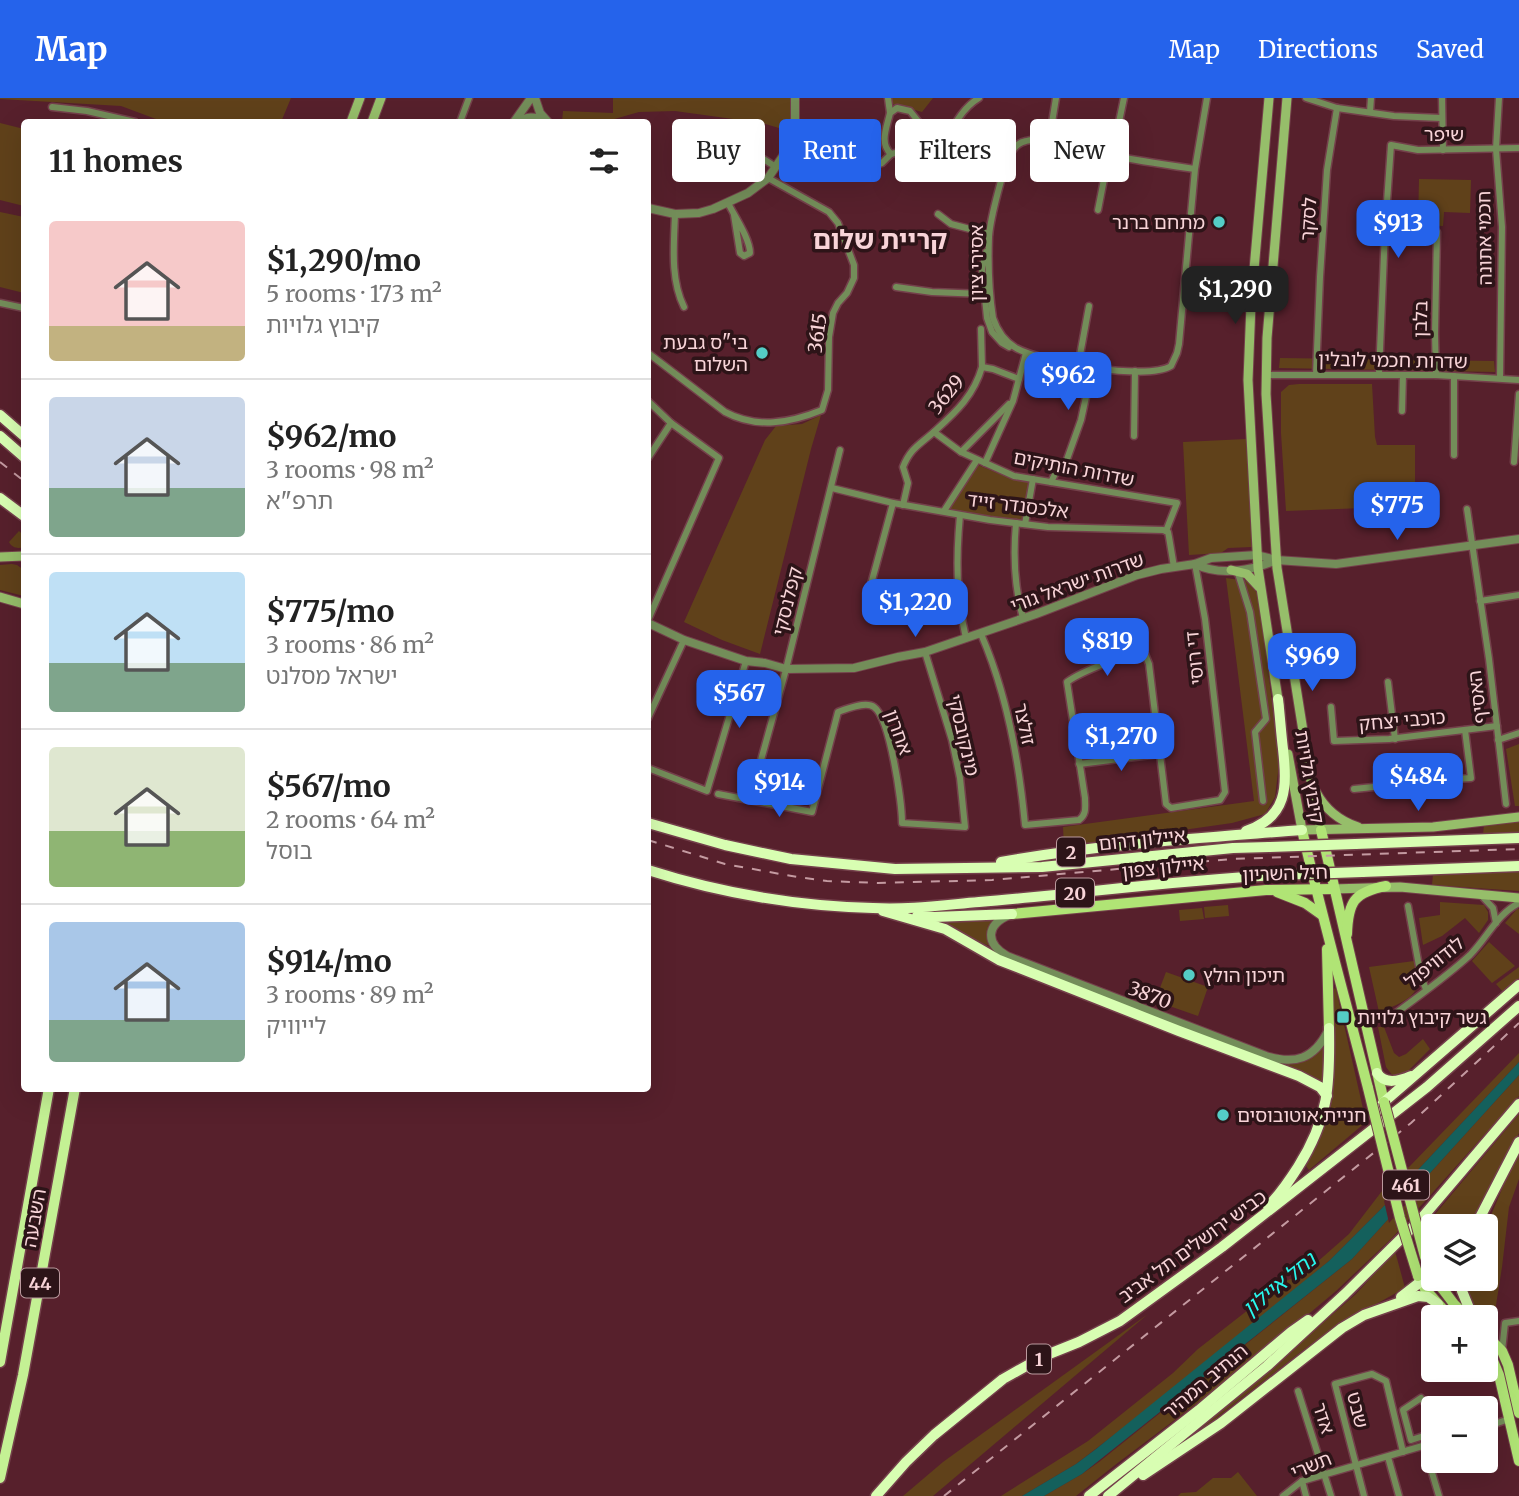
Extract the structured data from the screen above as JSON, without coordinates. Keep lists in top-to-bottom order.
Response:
{
  "streets": {
    "highway": [
      "איילון דרום",
      "2",
      "איילון צפון",
      "20",
      "השבעה",
      "כביש ירושלים תל אביב",
      "44",
      "1",
      "הנתיב המהיר"
    ],
    "main road": ["קיבוץ גלויות", "חיל השריון", "461"],
    "street": [
      "שיפר",
      "לסקר",
      "חכמי אתונה",
      "אסירי ציון",
      "בלבן",
      "3615",
      "שדרות חכמי לובלין",
      "3629",
      "שדרות הותיקים",
      "אלכסנדר זייד",
      "שדרות ישראל גורי",
      "קפלנסקי",
      "די רוסי",
      "האסיף",
      "כוכבי יצחק",
      "זולצר",
      "אחרון",
      "מינקובסקי",
      "לודוויפול",
      "3870",
      "שבט",
      "אדר",
      "תשרי"
    ]
  },
  "crossings": [
    ["שיפר", "לסקר"],
    ["שיפר", "חכמי אתונה"],
    ["שיפר", "בלבן"],
    ["לסקר", "שדרות חכמי לובלין"],
    ["חכמי אתונה", "שדרות חכמי לובלין"],
    ["בלבן", "שדרות חכמי לובלין"],
    ["שדרות חכמי לובלין", "קיבוץ גלויות"],
    ["3629", "שדרות הותיקים"],
    ["3629", "אלכסנדר זייד"],
    ["שדרות הותיקים", "אלכסנדר זייד"],
    ["אלכסנדר זייד", "קפלנסקי"],
    ["שדרות ישראל גורי", "קפלנסקי"],
    ["שדרות ישראל גורי", "די רוסי"],
    ["שדרות ישראל גורי", "זולצר"],
    ["שדרות ישראל גורי", "מינקובסקי"],
    ["שדרות ישראל גורי", "קיבוץ גלויות"],
    ["קפלנסקי", "אחרון"],
    ["האסיף", "כוכבי יצחק"],
    ["אחרון", "מינקובסקי"],
    ["קיבוץ גלויות", "2"],
    ["קיבוץ גלויות", "חיל השריון"],
    ["קיבוץ גלויות", "461"],
    ["איילון דרום", "2"],
    ["חיל השריון", "3870"],
    ["שבט", "תשרי"],
    ["אדר", "תשרי"]
  ],
  "districts": ["קריית שלום"],
  "water": ["נחל איילון"],
  "places": {
    "other": [
      "מתחם ברנר",
      "בי\"ס גבעת השלום",
      "תיכון הולץ",
      "חניית אוטובוסים"
    ],
    "transit": ["גשר קיבוץ גלויות"]
  },
  "page": {
    "header": "Map",
    "nav": ["Map", "Directions", "Saved"],
    "chip": [
      "Buy",
      "Rent",
      "Filters",
      "New"
    ],
    "heading": "11 homes",
    "price": [
      "$913",
      "$1,290",
      "$962",
      "$775",
      "$1,220",
      "$819",
      "$969",
      "$567",
      "$1,270",
      "$484",
      "$914"
    ],
    "list": [
      {
        "name": "$1,290/mo",
        "note": "5 rooms · 173 m² · קיבוץ גלויות"
      },
      {
        "name": "$962/mo",
        "note": "3 rooms · 98 m² · תרפ\"א"
      },
      {
        "name": "$775/mo",
        "note": "3 rooms · 86 m² · ישראל מסלנט"
      },
      {
        "name": "$567/mo",
        "note": "2 rooms · 64 m² · בוסל"
      },
      {
        "name": "$914/mo",
        "note": "3 rooms · 89 m² · לייוויק"
      }
    ],
    "map_buttons": ["+", "−"]
  }
}
